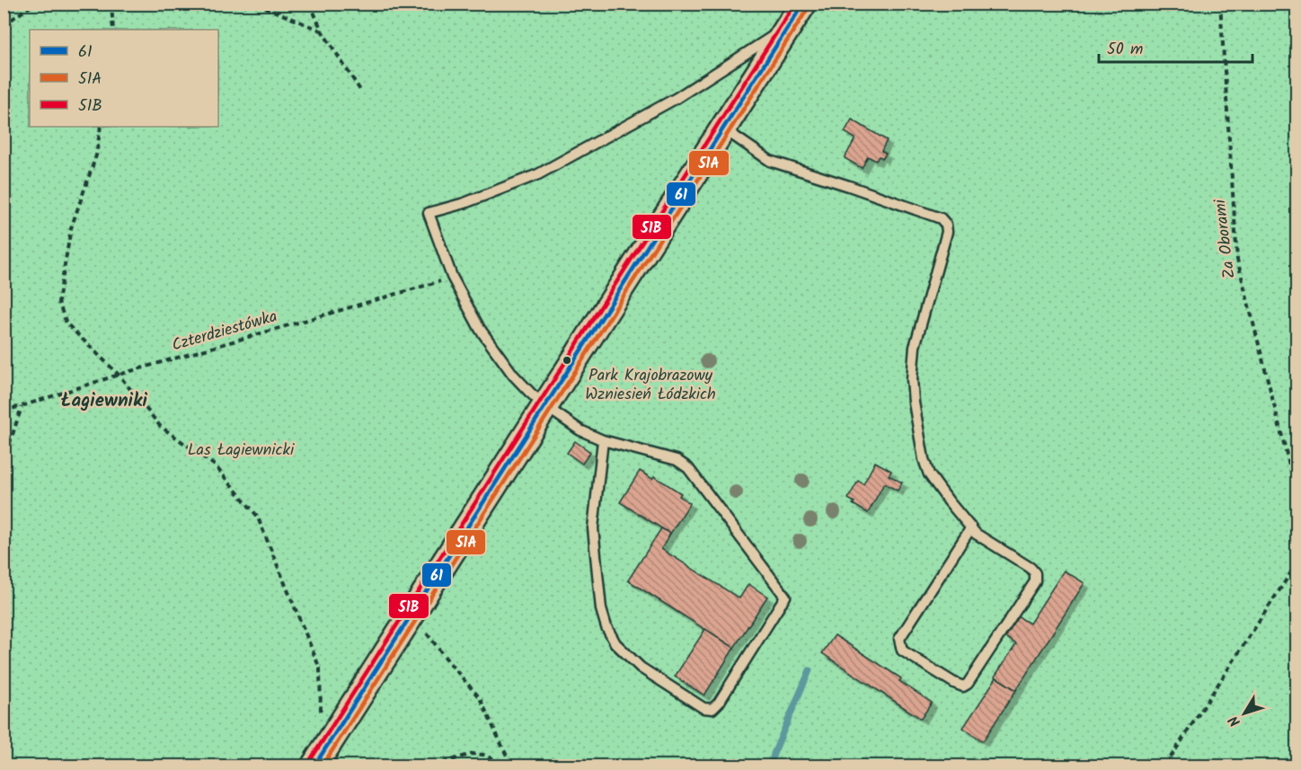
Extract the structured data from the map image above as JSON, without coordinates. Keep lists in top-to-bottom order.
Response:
{
  "streets": {
    "path": ["Za Oborami", "Czterdziestówka"]
  },
  "districts": ["Łagiewniki"],
  "parks": ["Park Krajobrazowy Wzniesień Łódzkich", "Las Łagiewnicki"],
  "lines": ["transit line 61", "transit line 51B", "transit line 51A"],
  "legend": ["61", "51A", "51B"],
  "scale_bar": "50 m",
  "north": "bottom left"
}
